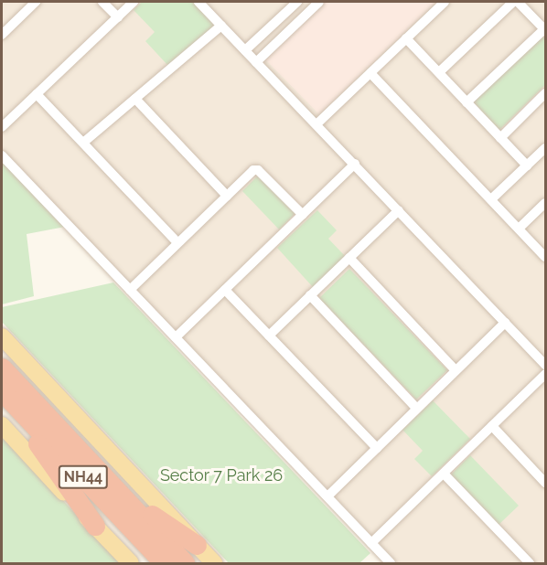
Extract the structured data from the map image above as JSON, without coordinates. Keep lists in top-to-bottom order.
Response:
{
  "streets": {
    "highway": ["NH44"]
  },
  "parks": ["Sector 7 Park 26"]
}
